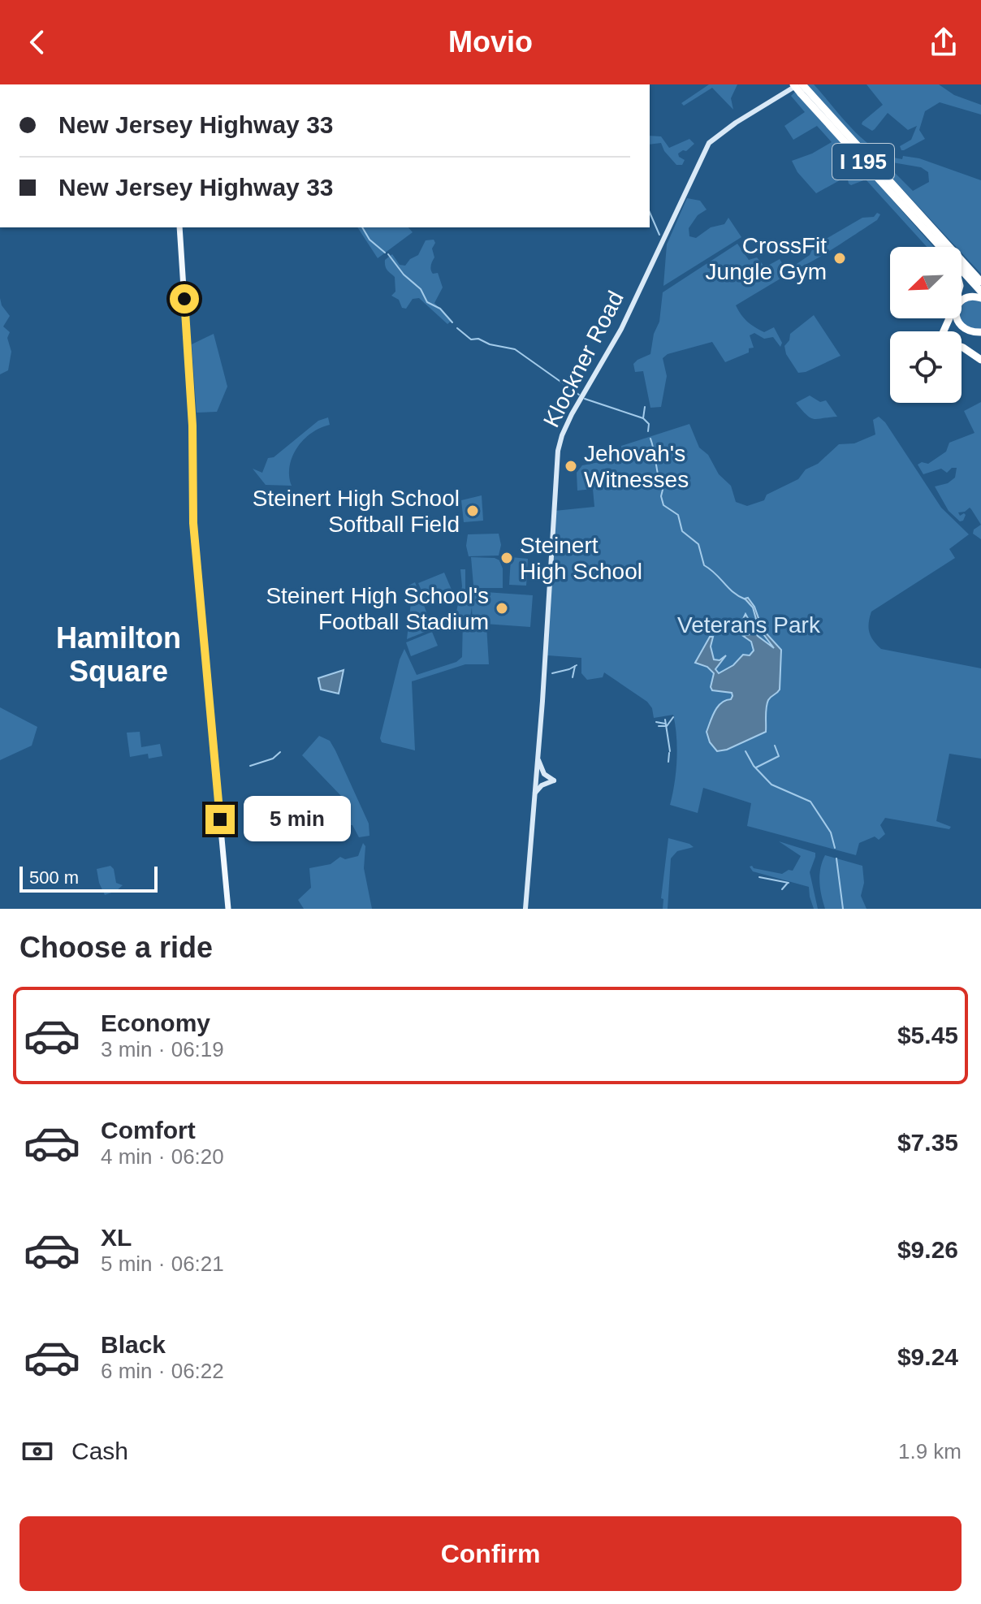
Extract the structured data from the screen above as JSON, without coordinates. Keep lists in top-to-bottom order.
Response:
{
  "streets": {
    "highway": ["I 195"],
    "main road": ["Klockner Road"]
  },
  "crossings": [
    ["I 195", "Klockner Road"]
  ],
  "districts": ["Hamilton Square"],
  "parks": ["Veterans Park"],
  "places": [
    "CrossFit Jungle Gym",
    "Jehovah's Witnesses",
    "Steinert High School Softball Field",
    "Steinert High School",
    "Steinert High School's Football Stadium"
  ],
  "scale_bar": "500 m",
  "north": "bottom left",
  "page": {
    "header": "Movio",
    "banner": ["New Jersey Highway 33", "New Jersey Highway 33"],
    "bubble": "5 min",
    "scale": "500 m",
    "heading": "Choose a ride",
    "list": [
      {
        "name": "Economy",
        "note": "3 min · 06:19",
        "value": "$5.45"
      },
      {
        "name": "Comfort",
        "note": "4 min · 06:20",
        "value": "$7.35"
      },
      {
        "name": "XL",
        "note": "5 min · 06:21",
        "value": "$9.26"
      },
      {
        "name": "Black",
        "note": "6 min · 06:22",
        "value": "$9.24"
      }
    ],
    "pay": ["Cash", "1.9 km"],
    "buttons": "Confirm"
  }
}
